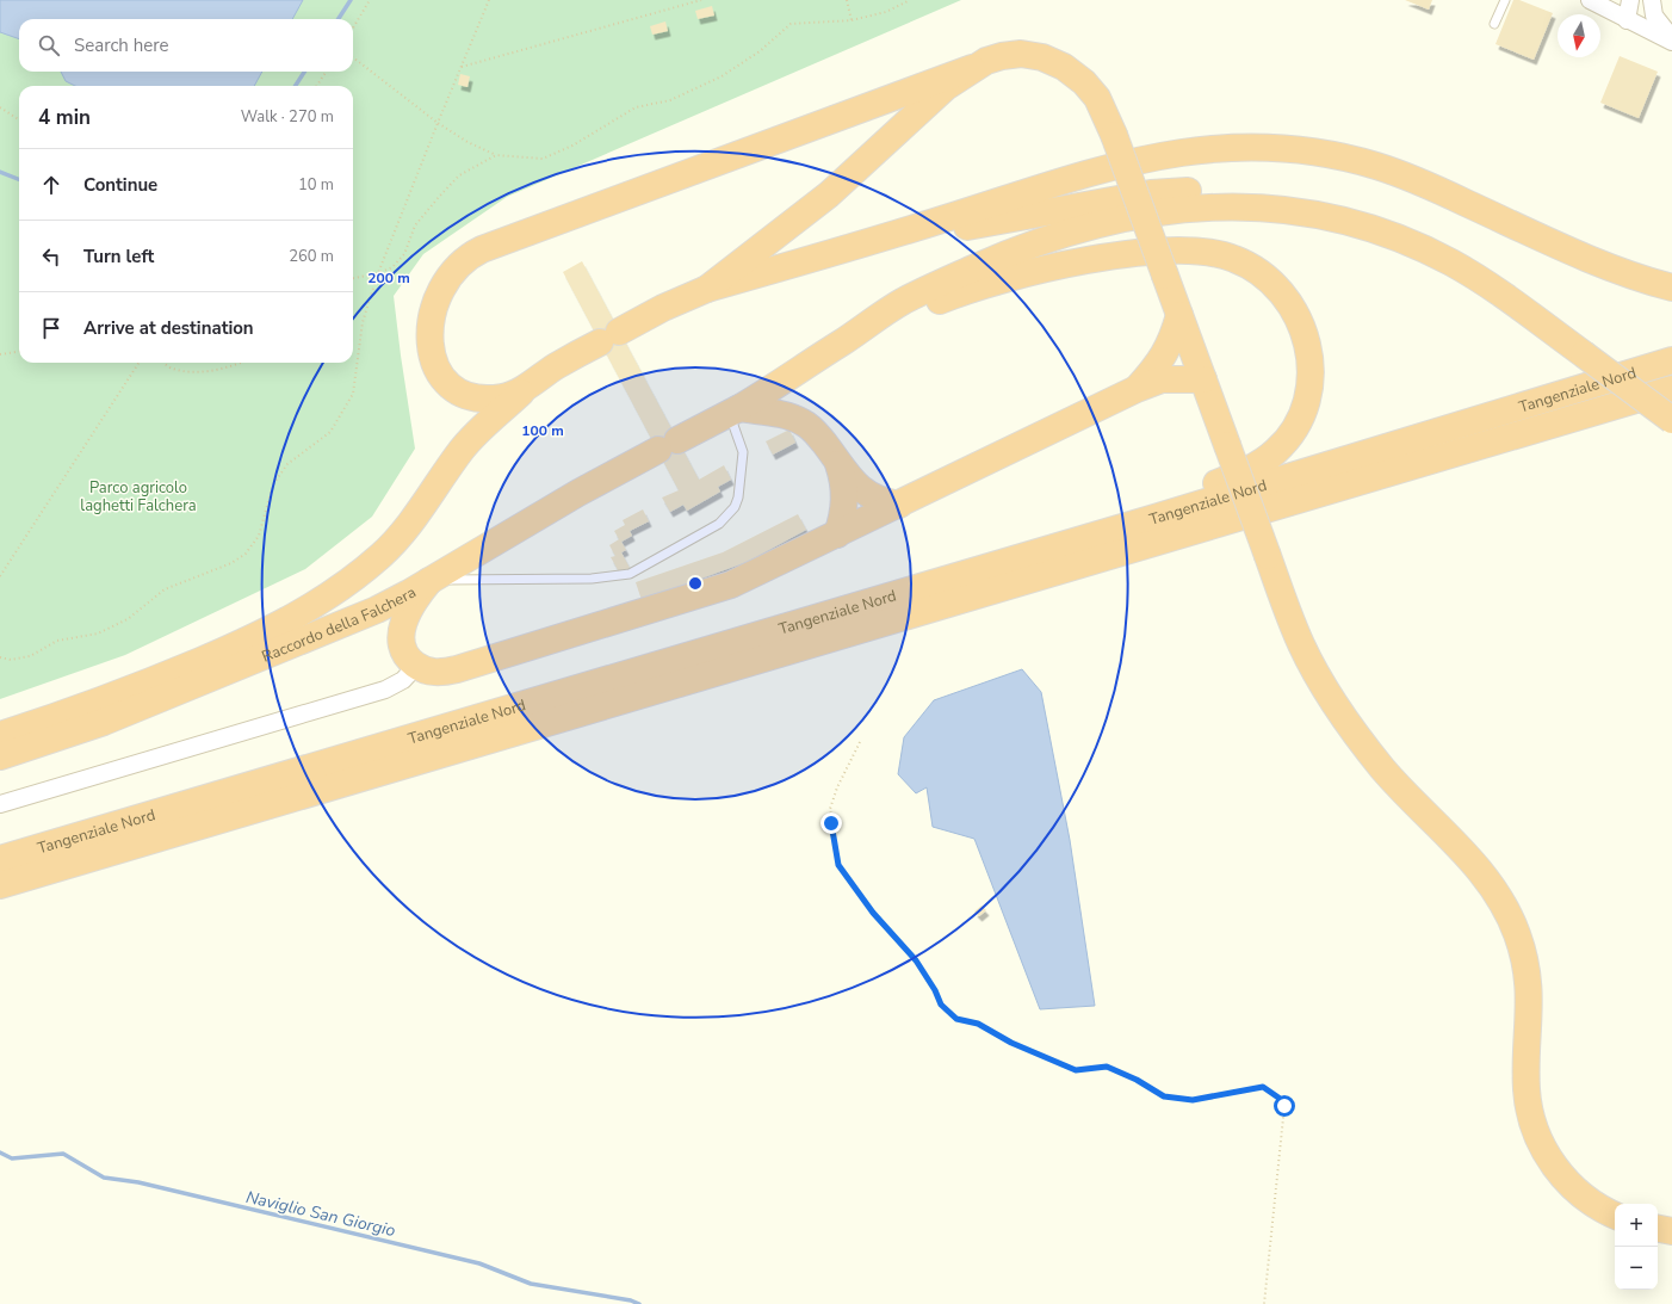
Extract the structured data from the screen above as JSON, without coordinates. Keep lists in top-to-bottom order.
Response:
{
  "streets": {
    "highway": ["Tangenziale Nord", "Raccordo della Falchera"]
  },
  "water": ["Naviglio San Giorgio"],
  "parks": ["Parco agricolo laghetti Falchera"],
  "north": "bottom",
  "page": {
    "search": "Search here",
    "heading": ["4 min", "Walk · 270 m"],
    "list": [
      ["Continue", "10 m"],
      ["Turn left", "260 m"],
      "Arrive at destination"
    ],
    "map_buttons": ["+", "−"]
  },
  "rings": ["200 m", "100 m"]
}
